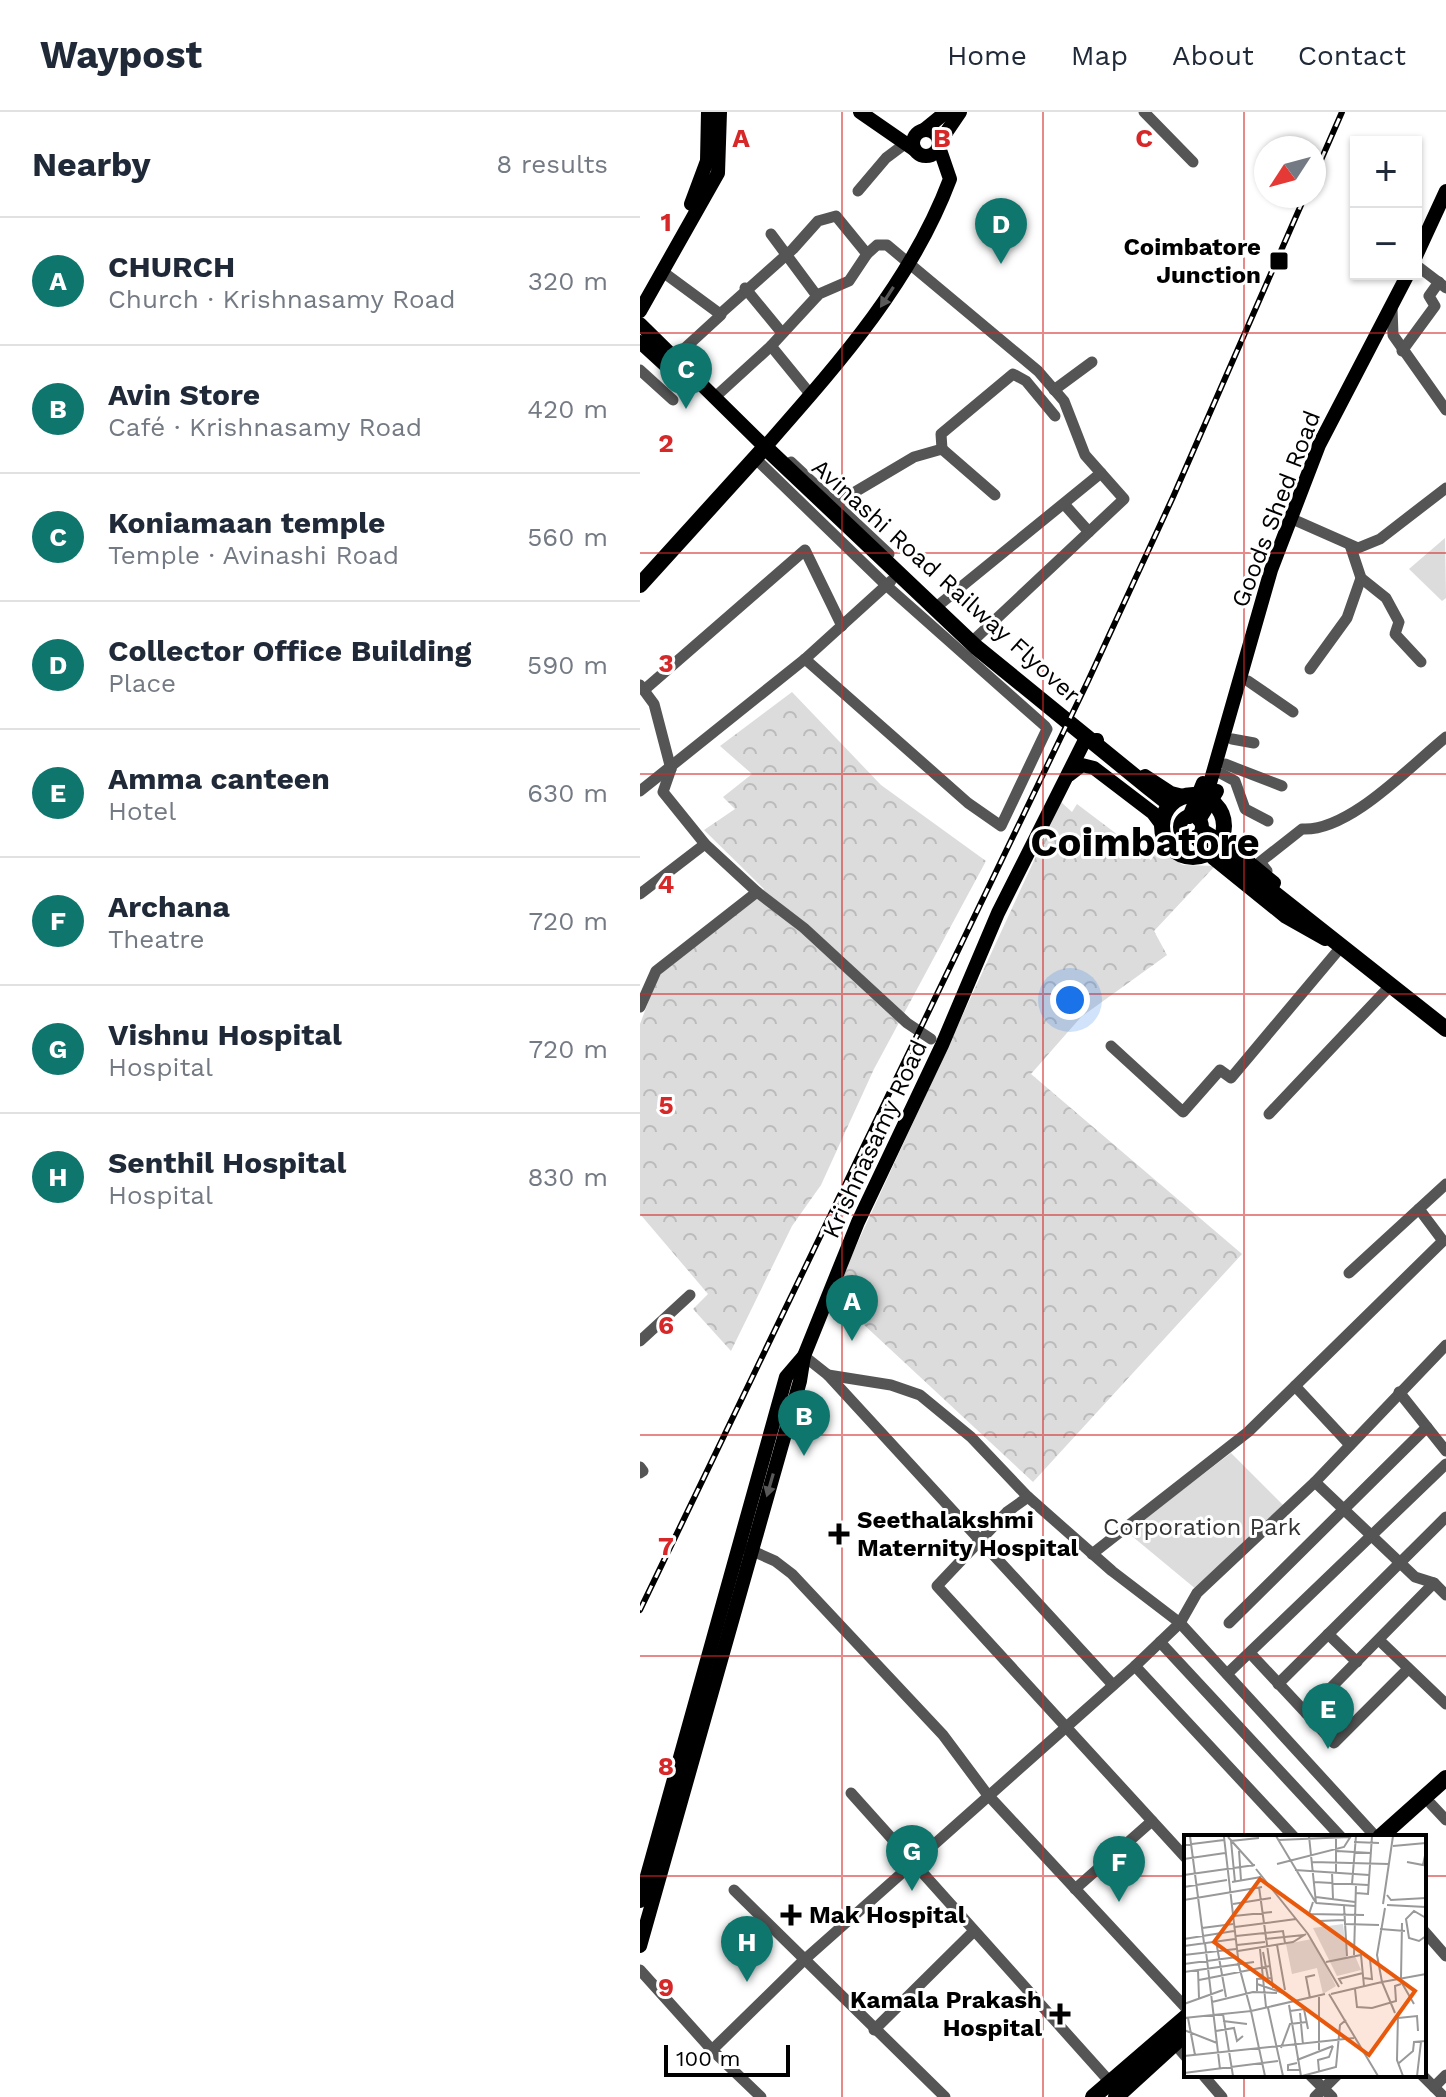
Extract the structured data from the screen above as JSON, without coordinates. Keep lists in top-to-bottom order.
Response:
{
  "streets": {
    "highway": ["Avinashi Road Railway Flyover"],
    "main road": ["Goods Shed Road", "Krishnasamy Road"]
  },
  "crossings": [
    ["Avinashi Road Railway Flyover", "Krishnasamy Road"]
  ],
  "districts": ["Coimbatore"],
  "parks": ["Corporation Park"],
  "places": {
    "transit": ["Coimbatore Junction"],
    "health": ["Seethalakshmi Maternity Hospital", "Mak Hospital", "Kamala Prakash Hospital"]
  },
  "scale_bar": "100 m",
  "north": "bottom left",
  "page": {
    "header": "Waypost",
    "nav": [
      "Home",
      "Map",
      "About",
      "Contact"
    ],
    "heading": ["Nearby", "8 results"],
    "map_buttons": ["+", "−"],
    "pins": [
      "D",
      "C",
      "A",
      "B",
      "E",
      "G",
      "F",
      "H"
    ],
    "list": [
      {
        "mark": "A",
        "name": "CHURCH",
        "note": "Church · Krishnasamy Road",
        "value": "320 m"
      },
      {
        "mark": "B",
        "name": "Avin Store",
        "note": "Café · Krishnasamy Road",
        "value": "420 m"
      },
      {
        "mark": "C",
        "name": "Koniamaan temple",
        "note": "Temple · Avinashi Road",
        "value": "560 m"
      },
      {
        "mark": "D",
        "name": "Collector Office Building",
        "note": "Place",
        "value": "590 m"
      },
      {
        "mark": "E",
        "name": "Amma canteen",
        "note": "Hotel",
        "value": "630 m"
      },
      {
        "mark": "F",
        "name": "Archana",
        "note": "Theatre",
        "value": "720 m"
      },
      {
        "mark": "G",
        "name": "Vishnu Hospital",
        "note": "Hospital",
        "value": "720 m"
      },
      {
        "mark": "H",
        "name": "Senthil Hospital",
        "note": "Hospital",
        "value": "830 m"
      }
    ],
    "scale": "100 m"
  },
  "grid": {
    "columns": ["A", "B", "C"],
    "rows": [
      "1",
      "2",
      "3",
      "4",
      "5",
      "6",
      "7",
      "8",
      "9"
    ]
  }
}
